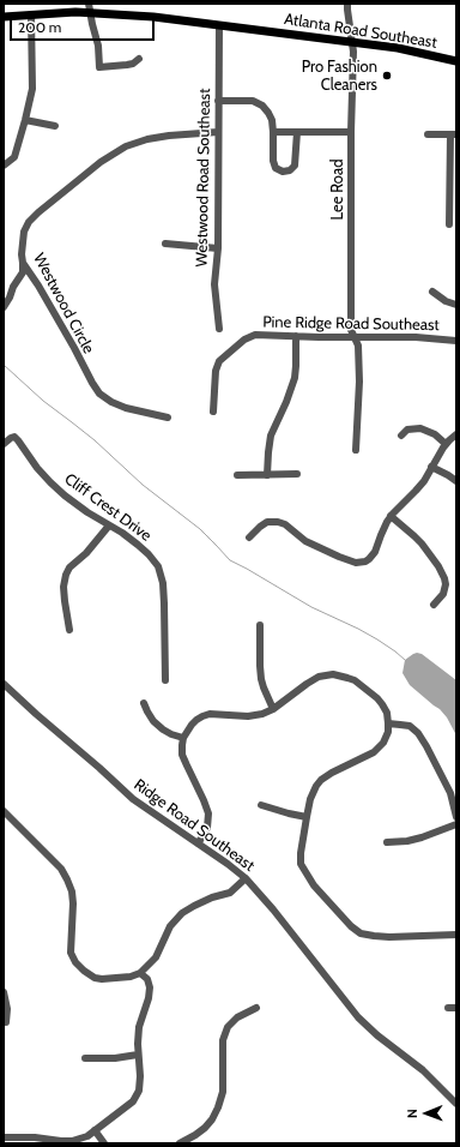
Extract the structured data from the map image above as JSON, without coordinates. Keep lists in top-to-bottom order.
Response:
{
  "streets": {
    "main road": ["Atlanta Road Southeast"],
    "street": [
      "Westwood Road Southeast",
      "Lee Road",
      "Westwood Circle",
      "Pine Ridge Road Southeast",
      "Cliff Crest Drive",
      "Ridge Road Southeast"
    ]
  },
  "crossings": [
    ["Atlanta Road Southeast", "Westwood Road Southeast"],
    ["Atlanta Road Southeast", "Lee Road"],
    ["Westwood Road Southeast", "Westwood Circle"],
    ["Lee Road", "Pine Ridge Road Southeast"]
  ],
  "places": ["Pro Fashion Cleaners"],
  "scale_bar": "200 m",
  "north": "left"
}
